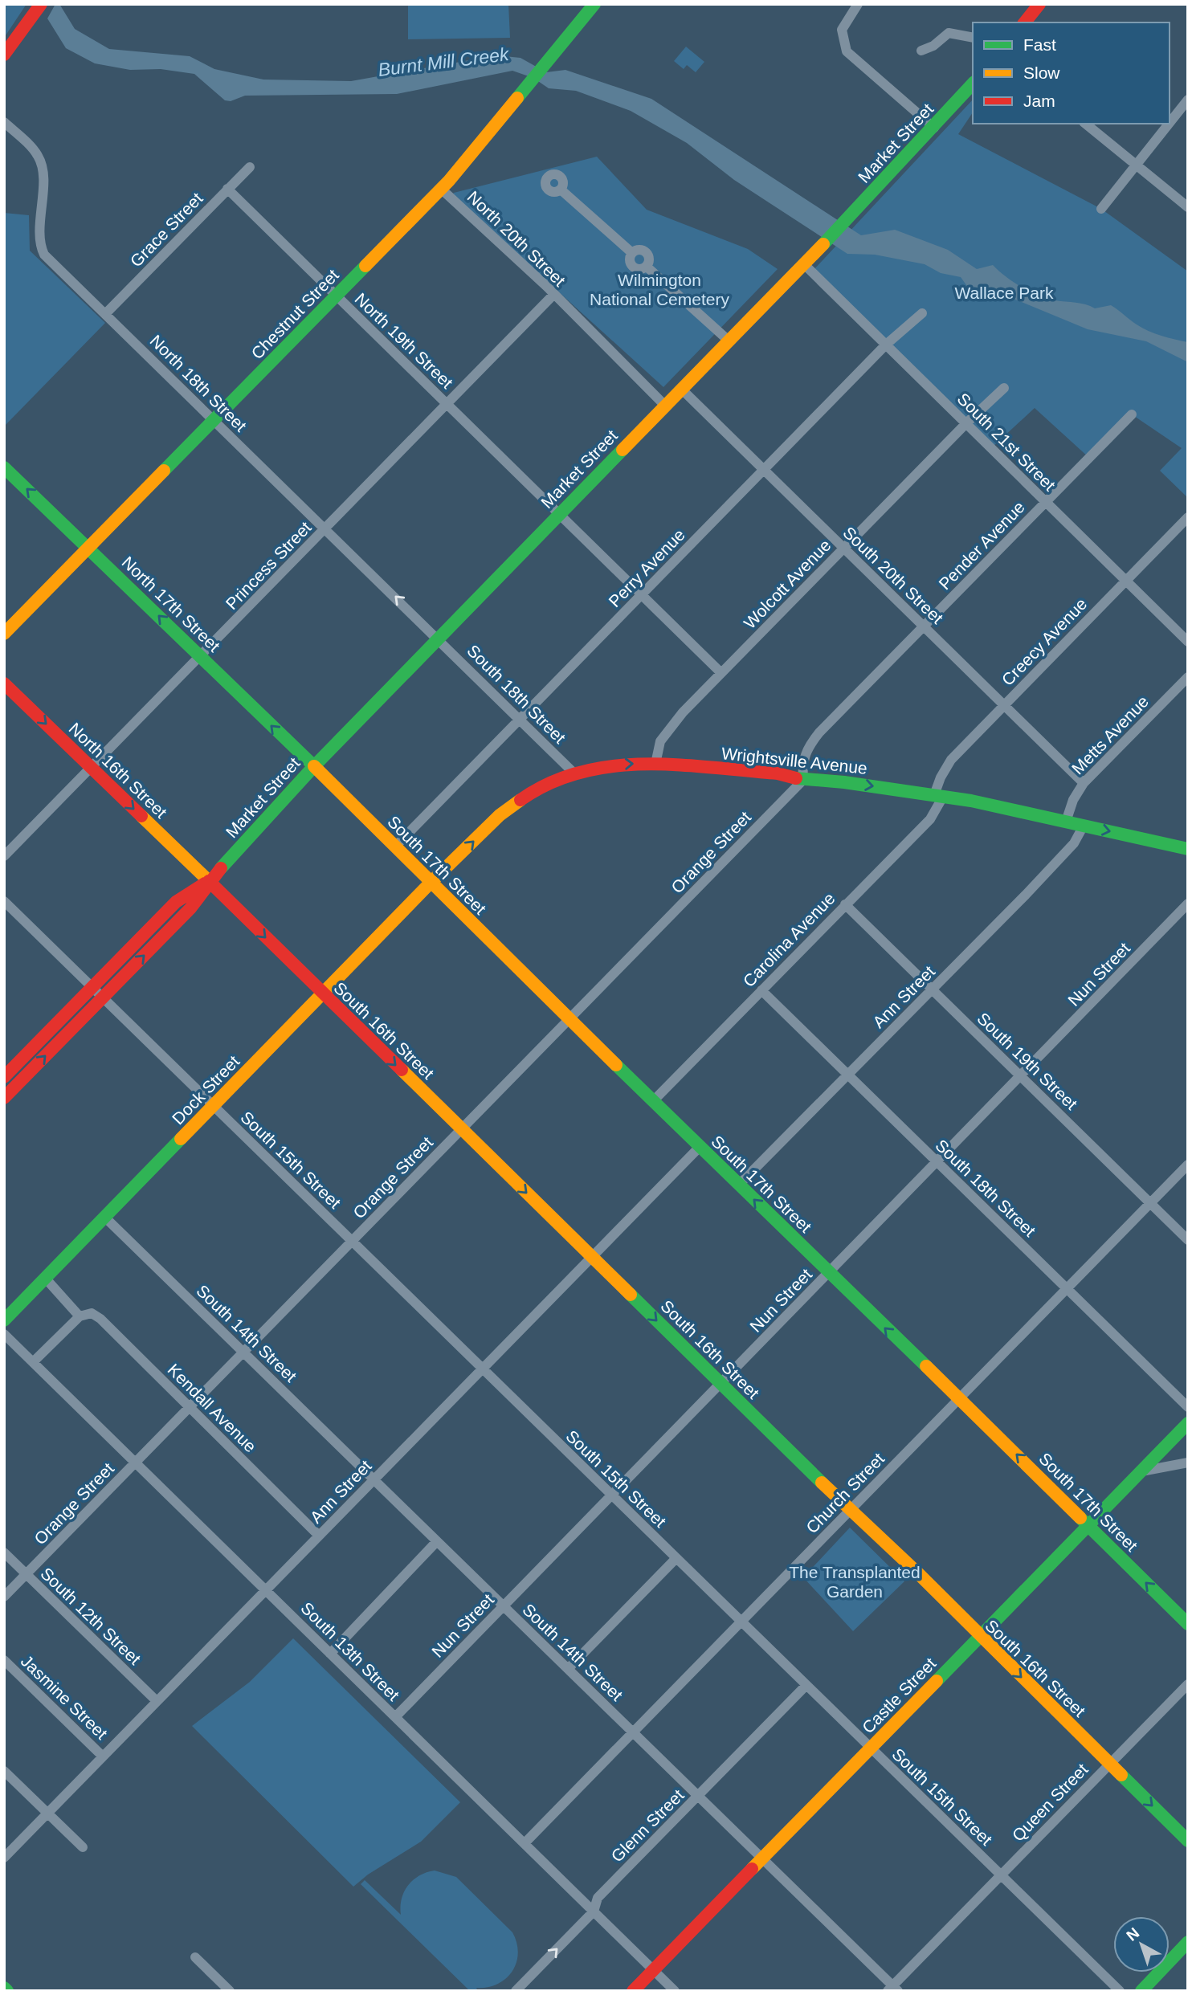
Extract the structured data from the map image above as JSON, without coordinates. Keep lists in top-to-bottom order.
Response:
{
  "streets": {
    "main road": [
      "Market Street",
      "Chestnut Street",
      "North 17th Street",
      "Wrightsville Avenue",
      "North 16th Street",
      "South 17th Street",
      "South 16th Street",
      "Dock Street",
      "Castle Street"
    ],
    "street": [
      "Grace Street",
      "North 20th Street",
      "North 19th Street",
      "North 18th Street",
      "South 21st Street",
      "Pender Avenue",
      "Princess Street",
      "Perry Avenue",
      "South 20th Street",
      "Wolcott Avenue",
      "Creecy Avenue",
      "South 18th Street",
      "Metts Avenue",
      "Orange Street",
      "Carolina Avenue",
      "Nun Street",
      "Ann Street",
      "South 19th Street",
      "South 15th Street",
      "South 14th Street",
      "Kendall Avenue",
      "Church Street",
      "South 12th Street",
      "South 13th Street",
      "Jasmine Street",
      "Queen Street",
      "Glenn Street"
    ]
  },
  "crossings": [
    ["Market Street", "North 20th Street"],
    ["Market Street", "North 19th Street"],
    ["Market Street", "North 18th Street"],
    ["Market Street", "South 21st Street"],
    ["Market Street", "South 20th Street"],
    ["Market Street", "North 17th Street"],
    ["Market Street", "South 18th Street"],
    ["Market Street", "North 16th Street"],
    ["Market Street", "South 17th Street"],
    ["Market Street", "South 16th Street"],
    ["Market Street", "South 15th Street"],
    ["Grace Street", "North 19th Street"],
    ["Grace Street", "North 18th Street"],
    ["North 20th Street", "Chestnut Street"],
    ["North 20th Street", "Princess Street"],
    ["Chestnut Street", "North 19th Street"],
    ["Chestnut Street", "North 18th Street"],
    ["Chestnut Street", "North 17th Street"],
    ["North 19th Street", "Princess Street"],
    ["North 18th Street", "Princess Street"],
    ["North 18th Street", "South 18th Street"],
    ["South 21st Street", "Pender Avenue"],
    ["South 21st Street", "Perry Avenue"],
    ["South 21st Street", "Wolcott Avenue"],
    ["South 21st Street", "Creecy Avenue"],
    ["Pender Avenue", "South 20th Street"],
    ["Pender Avenue", "Wrightsville Avenue"],
    ["Pender Avenue", "Orange Street"],
    ["Princess Street", "North 17th Street"],
    ["Princess Street", "North 16th Street"],
    ["Perry Avenue", "South 20th Street"],
    ["Perry Avenue", "South 18th Street"],
    ["Perry Avenue", "South 17th Street"],
    ["South 20th Street", "Wolcott Avenue"],
    ["South 20th Street", "Creecy Avenue"],
    ["South 20th Street", "Metts Avenue"],
    ["Wolcott Avenue", "Wrightsville Avenue"],
    ["North 17th Street", "South 17th Street"],
    ["Creecy Avenue", "Wrightsville Avenue"],
    ["Creecy Avenue", "Carolina Avenue"],
    ["South 18th Street", "Wrightsville Avenue"],
    ["South 18th Street", "Carolina Avenue"],
    ["South 18th Street", "Nun Street"],
    ["South 18th Street", "Ann Street"],
    ["South 18th Street", "Church Street"],
    ["Metts Avenue", "Wrightsville Avenue"],
    ["Wrightsville Avenue", "Orange Street"],
    ["Wrightsville Avenue", "South 17th Street"],
    ["Wrightsville Avenue", "Carolina Avenue"],
    ["Wrightsville Avenue", "Ann Street"],
    ["Wrightsville Avenue", "Dock Street"],
    ["North 16th Street", "South 16th Street"],
    ["Orange Street", "South 17th Street"],
    ["Orange Street", "South 16th Street"],
    ["Orange Street", "South 15th Street"],
    ["Orange Street", "South 14th Street"],
    ["Orange Street", "Kendall Avenue"],
    ["Orange Street", "South 12th Street"],
    ["Orange Street", "South 13th Street"],
    ["South 17th Street", "Carolina Avenue"],
    ["South 17th Street", "Nun Street"],
    ["South 17th Street", "Ann Street"],
    ["South 17th Street", "Dock Street"],
    ["South 17th Street", "Church Street"],
    ["South 17th Street", "Castle Street"],
    ["Carolina Avenue", "South 19th Street"],
    ["Nun Street", "South 16th Street"],
    ["Nun Street", "South 19th Street"],
    ["Nun Street", "South 15th Street"],
    ["Nun Street", "South 14th Street"],
    ["Nun Street", "South 13th Street"],
    ["Ann Street", "South 16th Street"],
    ["Ann Street", "South 19th Street"],
    ["Ann Street", "South 15th Street"],
    ["Ann Street", "South 14th Street"],
    ["Ann Street", "Kendall Avenue"],
    ["Ann Street", "South 12th Street"],
    ["Ann Street", "South 13th Street"],
    ["Ann Street", "Jasmine Street"],
    ["South 16th Street", "Dock Street"],
    ["South 16th Street", "Church Street"],
    ["South 16th Street", "Castle Street"],
    ["South 16th Street", "Queen Street"],
    ["South 19th Street", "Church Street"],
    ["Dock Street", "South 15th Street"],
    ["Dock Street", "South 14th Street"],
    ["South 15th Street", "Church Street"],
    ["South 15th Street", "Castle Street"],
    ["South 15th Street", "Queen Street"],
    ["South 15th Street", "Glenn Street"],
    ["South 14th Street", "Church Street"],
    ["South 14th Street", "Castle Street"],
    ["South 14th Street", "Queen Street"],
    ["South 14th Street", "Glenn Street"],
    ["Church Street", "South 13th Street"],
    ["South 13th Street", "Castle Street"],
    ["South 13th Street", "Glenn Street"]
  ],
  "one_way": [
    "North 17th Street",
    "Wrightsville Avenue",
    "North 16th Street",
    "South 17th Street",
    "South 16th Street"
  ],
  "water": ["Burnt Mill Creek"],
  "parks": ["Wilmington National Cemetery", "Wallace Park", "The Transplanted Garden"],
  "legend": ["Fast", "Slow", "Jam"],
  "north": "top left"
}
